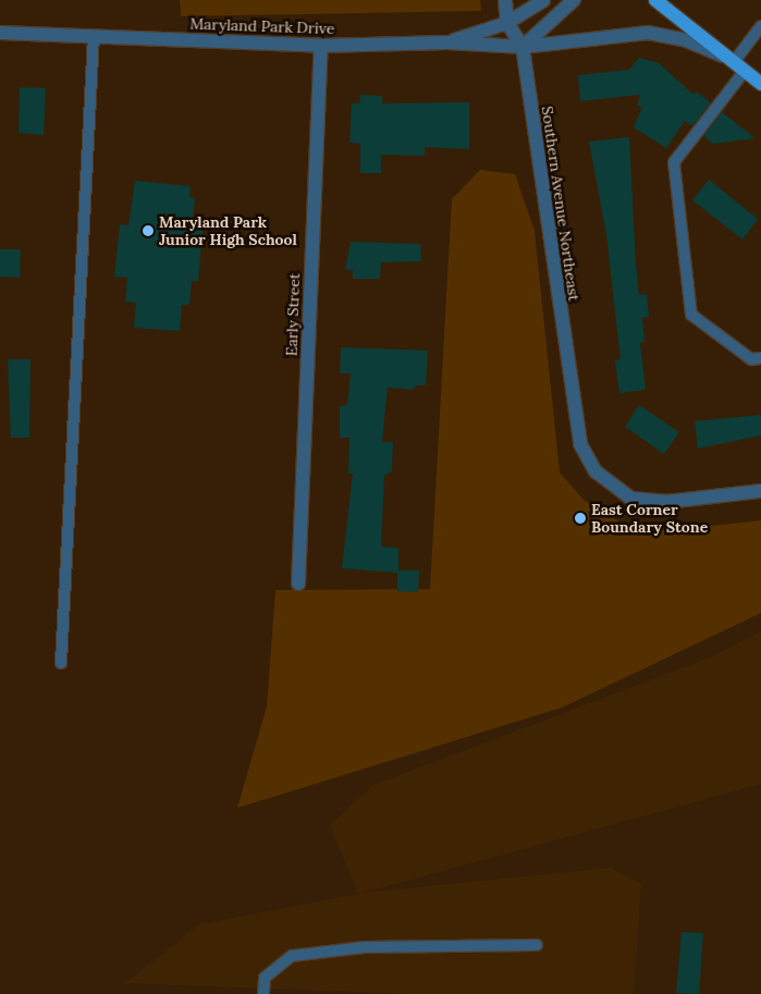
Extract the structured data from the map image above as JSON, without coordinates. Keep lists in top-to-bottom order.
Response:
{
  "streets": {
    "street": ["Maryland Park Drive", "Southern Avenue Northeast", "Early Street"]
  },
  "crossings": [
    ["Maryland Park Drive", "Southern Avenue Northeast"],
    ["Maryland Park Drive", "Early Street"]
  ],
  "places": ["Maryland Park Junior High School", "East Corner Boundary Stone"]
}
